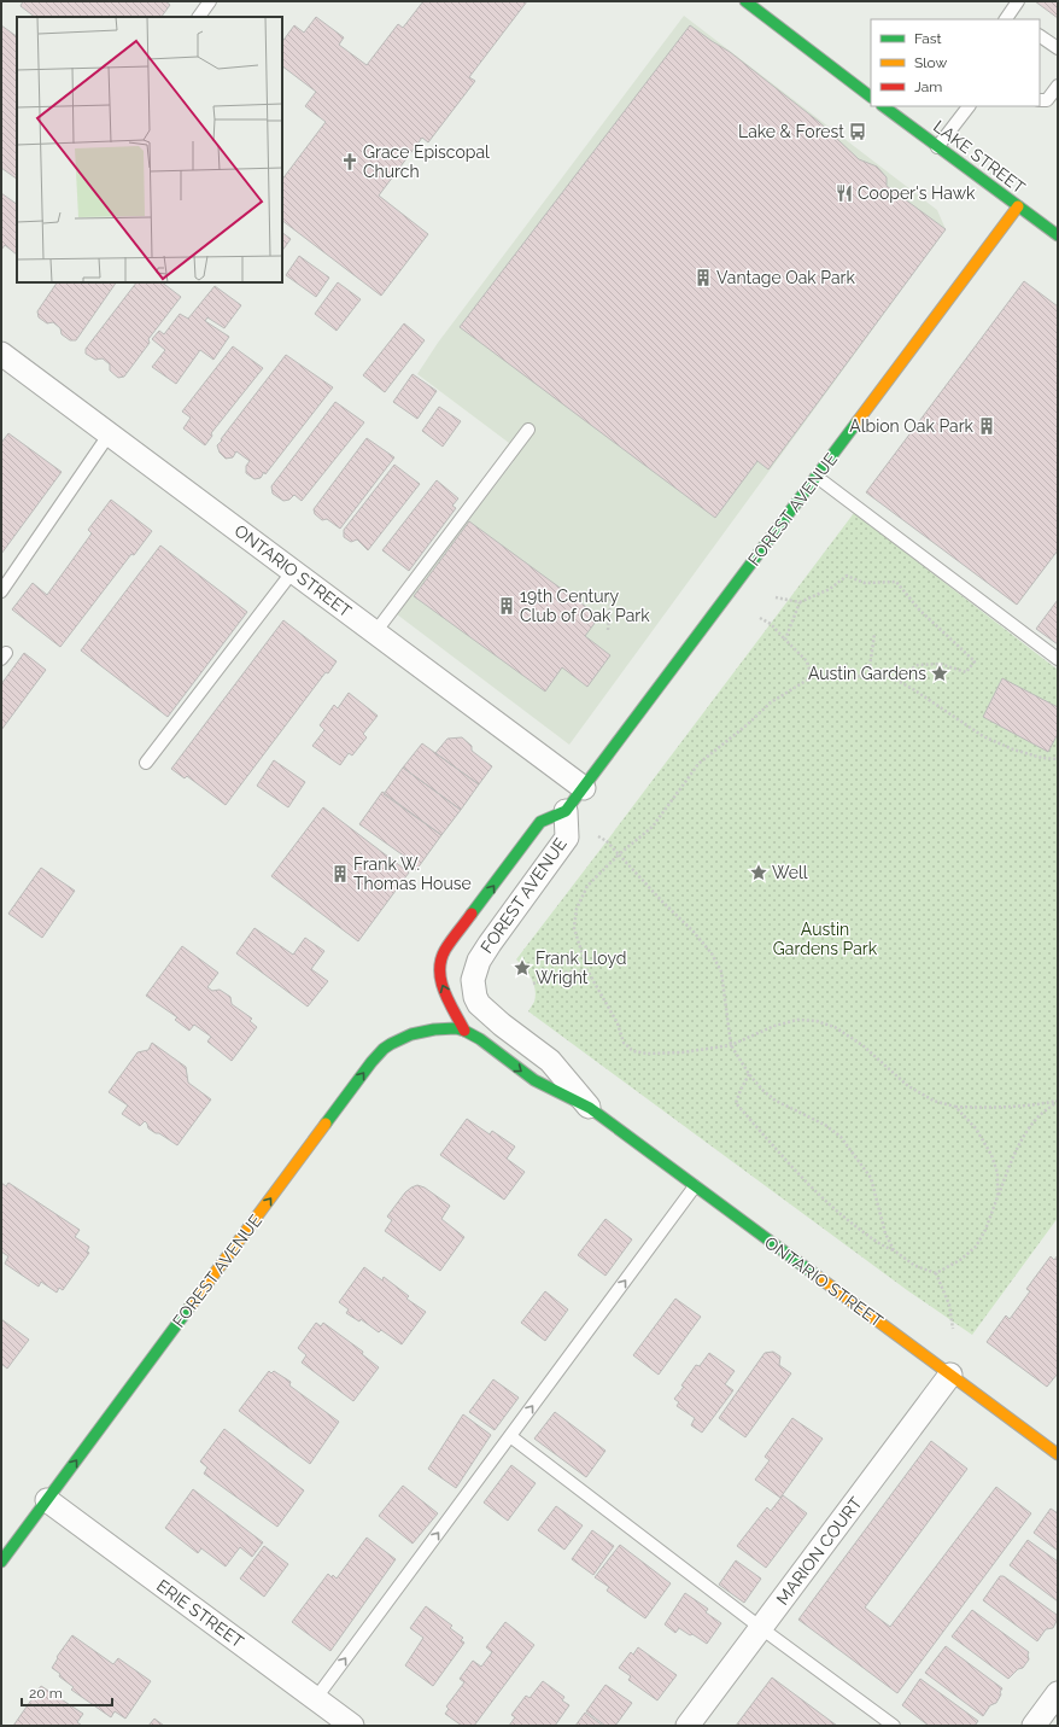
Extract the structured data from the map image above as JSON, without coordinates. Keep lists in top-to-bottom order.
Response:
{
  "streets": {
    "street": [
      "LAKE STREET",
      "FOREST AVENUE",
      "ONTARIO STREET",
      "MARION COURT",
      "ERIE STREET"
    ]
  },
  "crossings": [
    ["LAKE STREET", "FOREST AVENUE"],
    ["FOREST AVENUE", "ONTARIO STREET"],
    ["FOREST AVENUE", "ERIE STREET"],
    ["ONTARIO STREET", "MARION COURT"]
  ],
  "one_way": ["FOREST AVENUE"],
  "parks": ["Austin Gardens Park"],
  "places": {
    "bus stop": ["Lake & Forest"],
    "church": ["Grace Episcopal Church"],
    "restaurant": ["Cooper's Hawk"],
    "building": [
      "Vantage Oak Park",
      "Albion Oak Park",
      "19th Century Club of Oak Park",
      "Frank W. Thomas House"
    ],
    "place": ["Austin Gardens", "Well", "Frank Lloyd Wright"]
  },
  "legend": ["Fast", "Slow", "Jam"],
  "scale_bar": "20 m"
}
